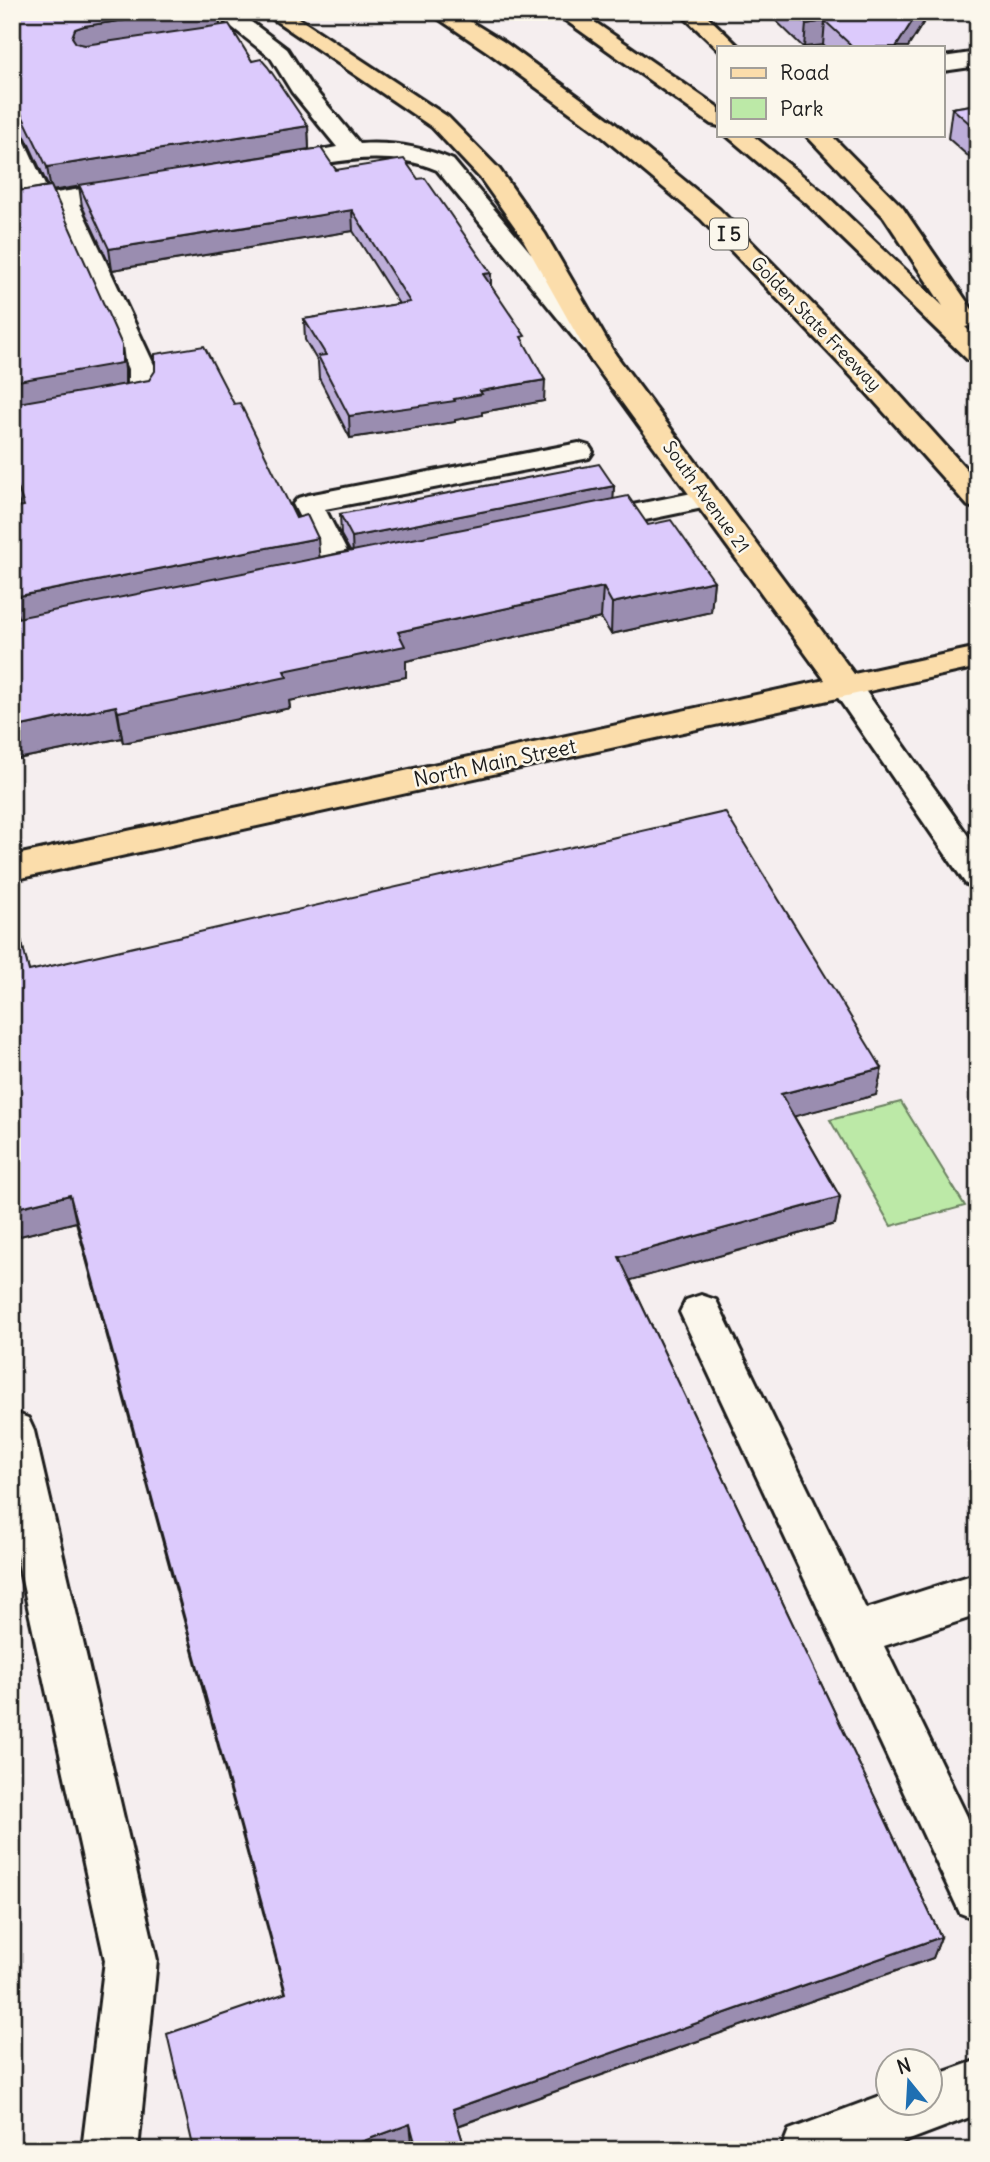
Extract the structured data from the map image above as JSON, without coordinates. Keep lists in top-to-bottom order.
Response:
{
  "streets": {
    "main road": [
      "I 5",
      "Golden State Freeway",
      "South Avenue 21",
      "North Main Street"
    ]
  },
  "crossings": [
    ["South Avenue 21", "North Main Street"]
  ],
  "legend": ["Road", "Park"],
  "north": "top"
}
